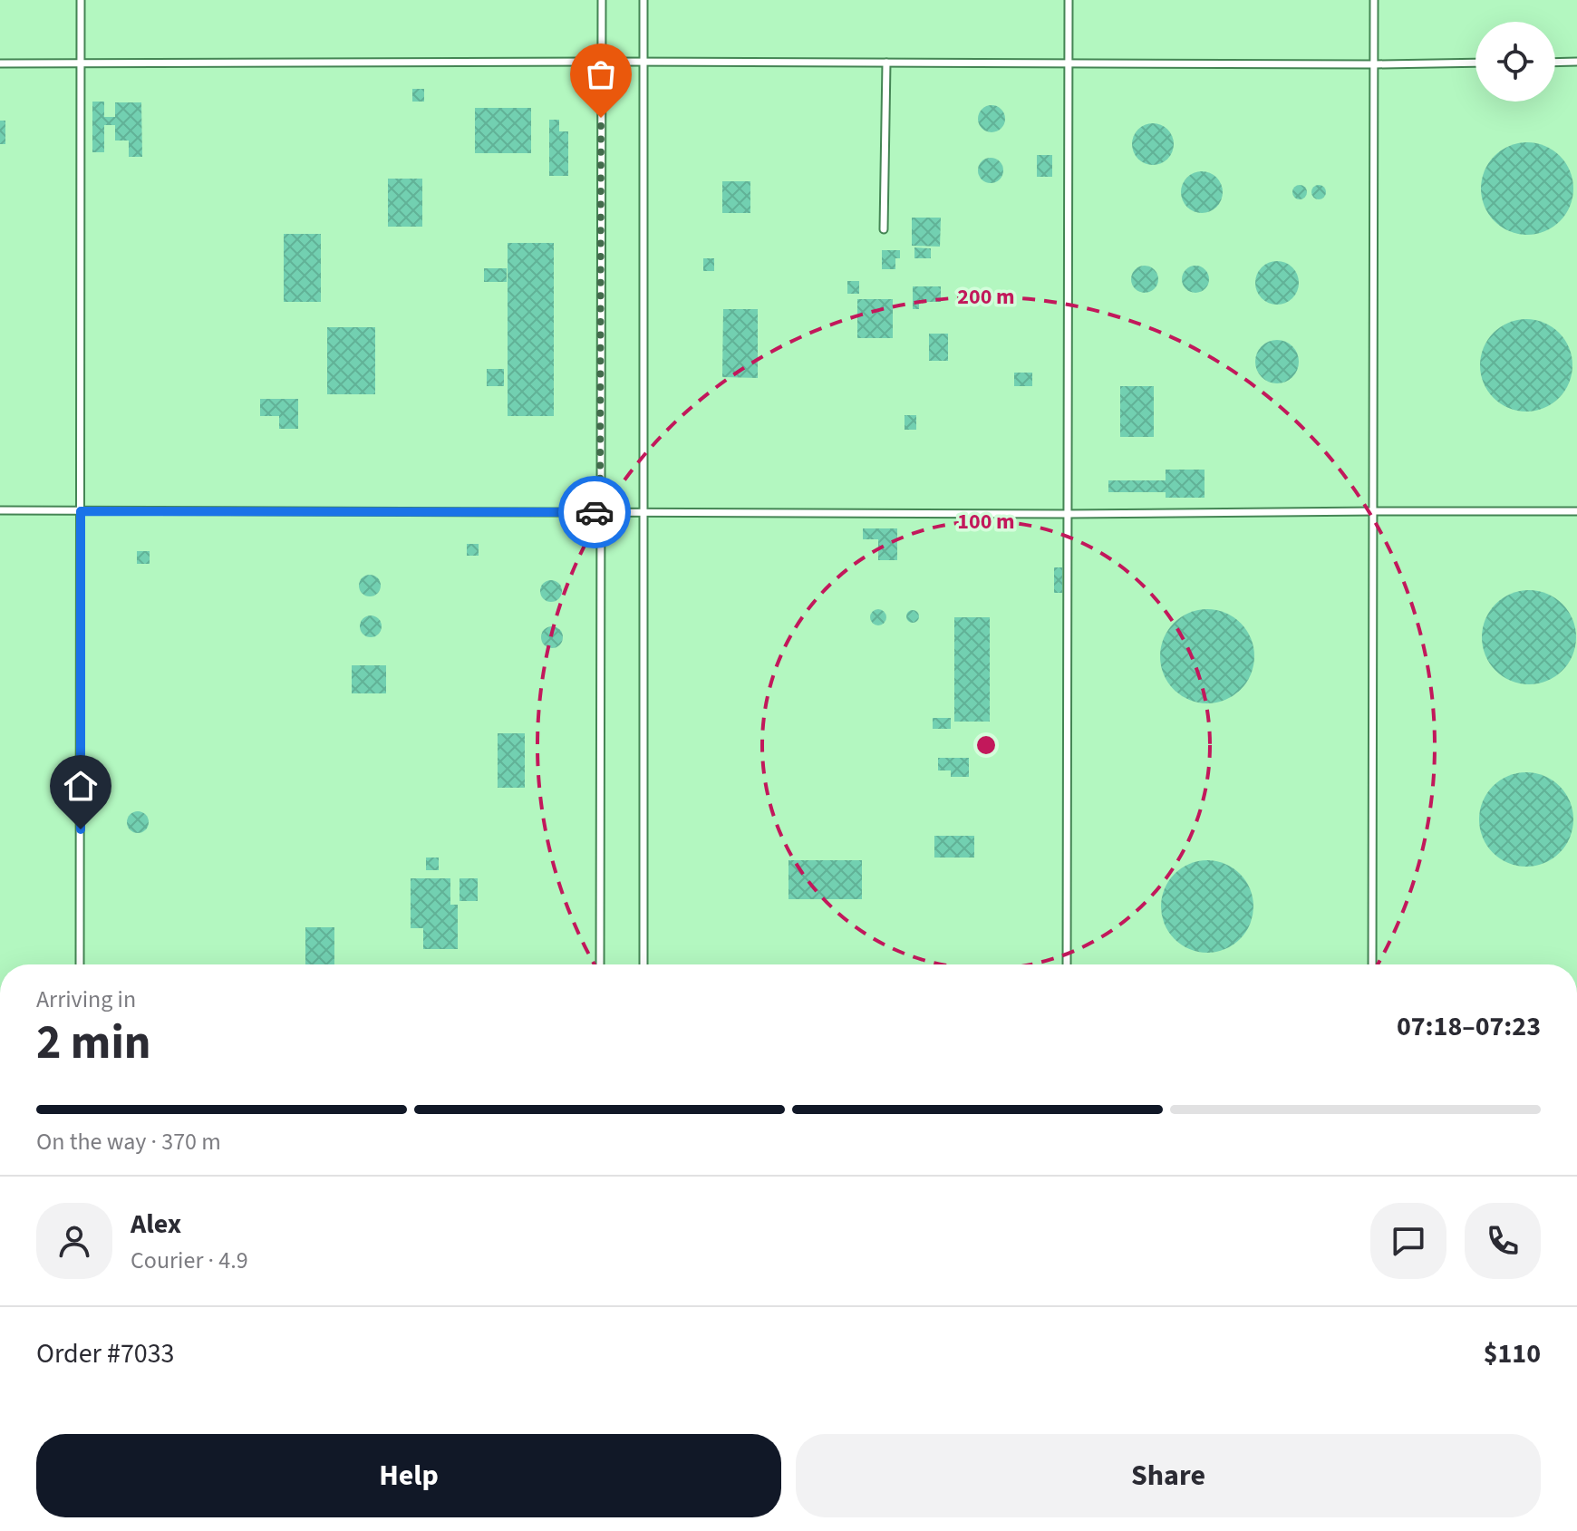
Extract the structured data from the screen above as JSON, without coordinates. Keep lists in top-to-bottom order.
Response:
{
  "page": {
    "heading": ["2 min", "Arriving in", "07:18–07:23"],
    "panel": [
      "Alex",
      "Courier · 4.9",
      "Order #7033",
      "$110"
    ],
    "bar": "On the way · 370 m",
    "buttons": ["Help", "Share"]
  },
  "rings": ["200 m", "100 m"]
}
